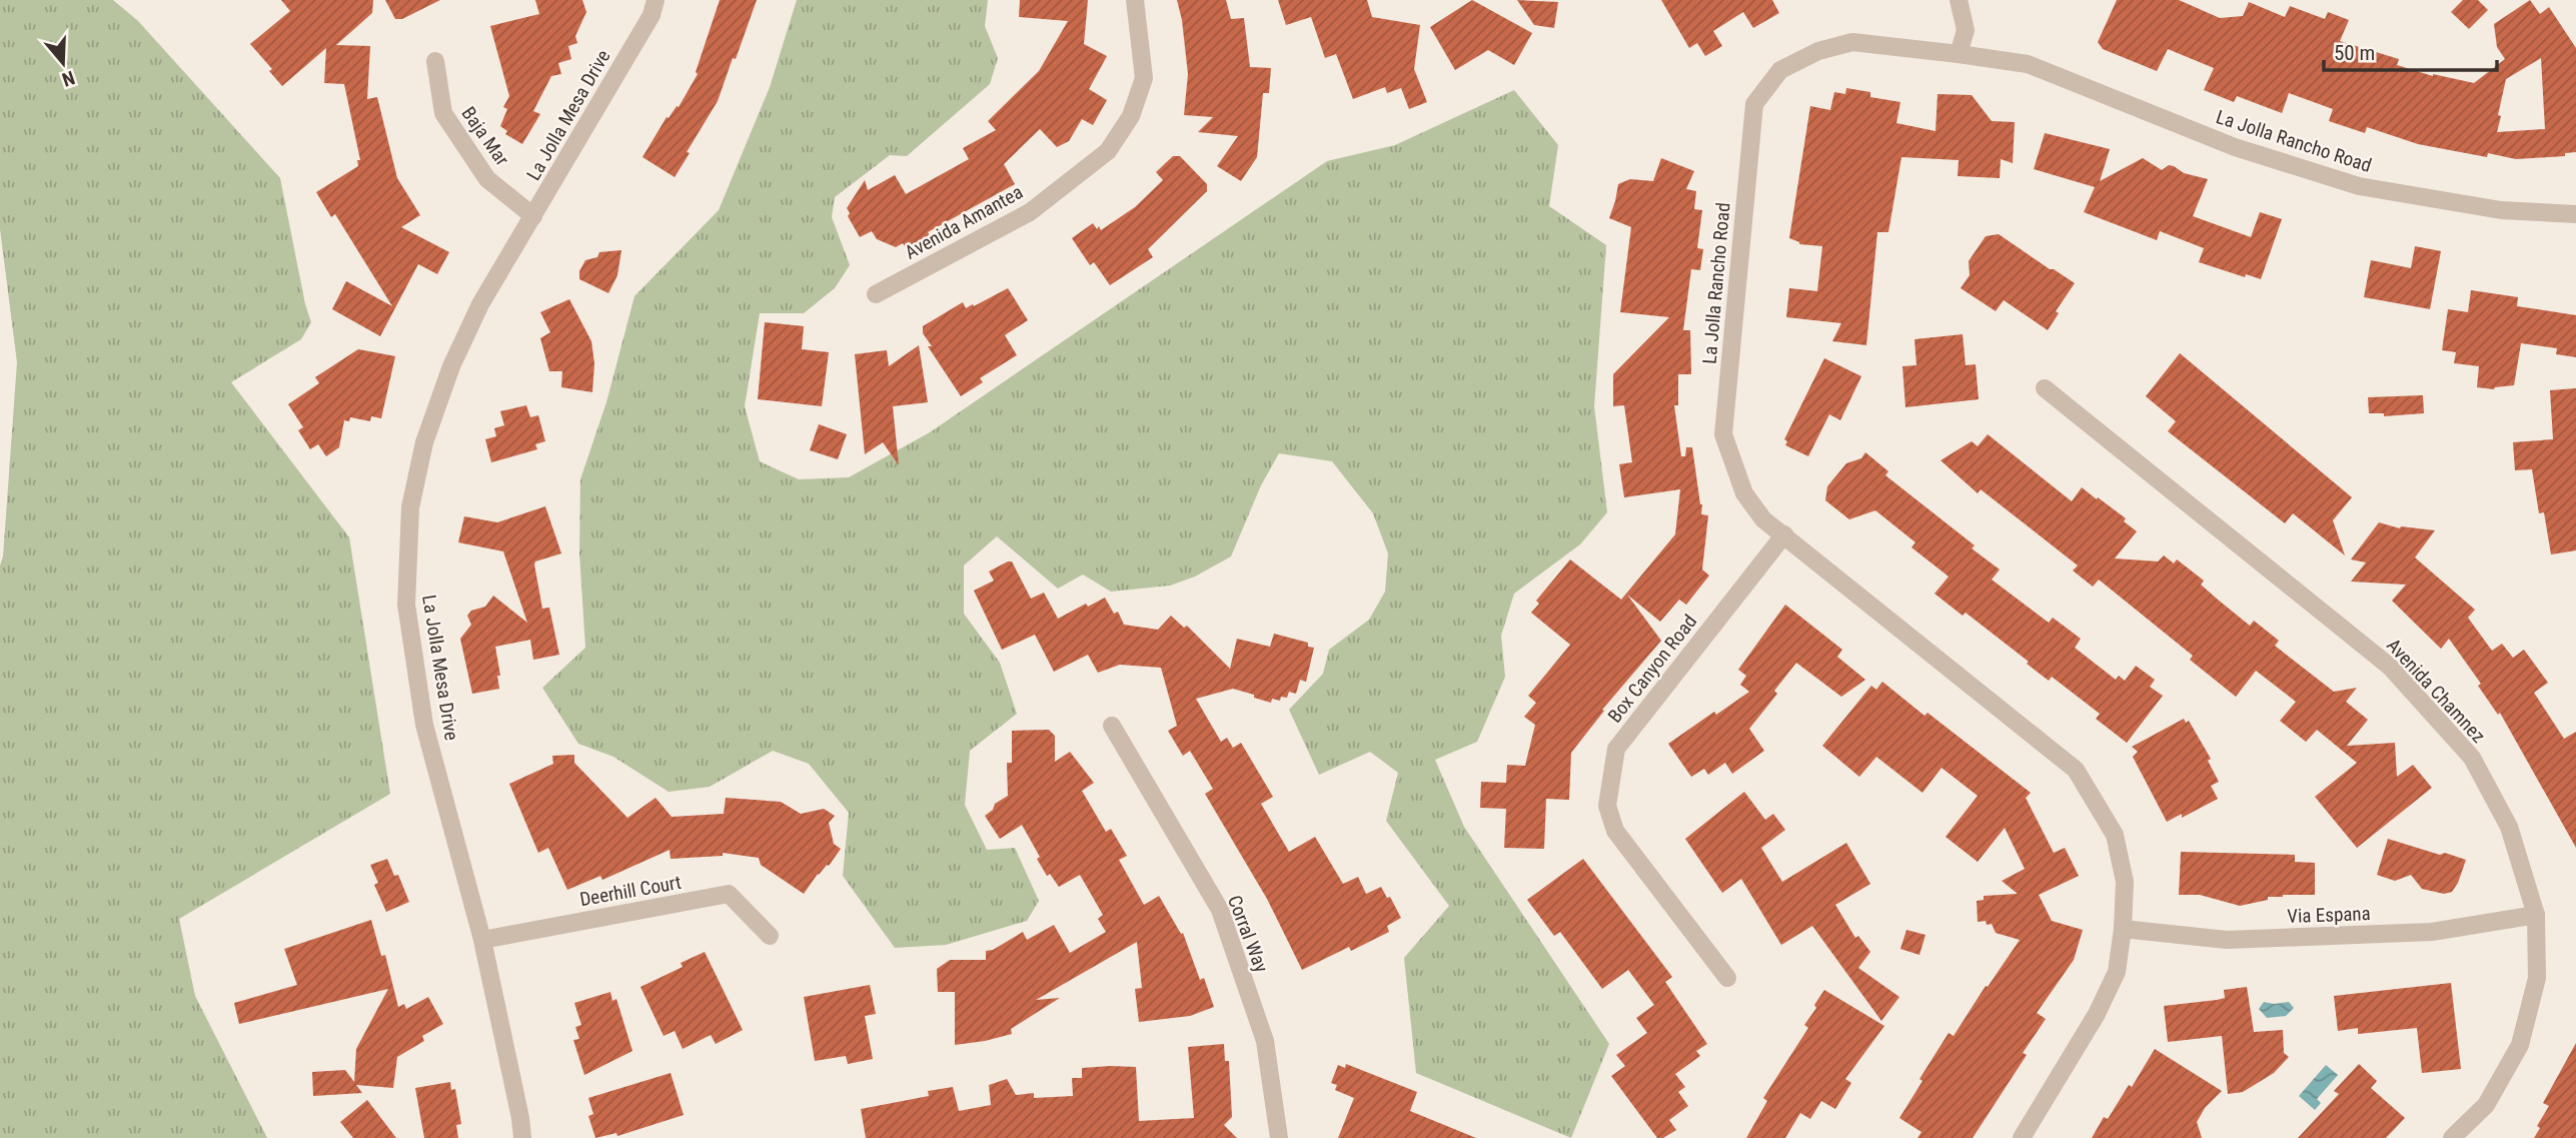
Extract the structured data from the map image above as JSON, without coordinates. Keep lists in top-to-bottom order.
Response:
{
  "streets": {
    "street": [
      "La Jolla Mesa Drive",
      "Baja Mar",
      "La Jolla Rancho Road",
      "Avenida Amantea",
      "Box Canyon Road",
      "Avenida Chamnez",
      "Deerhill Court",
      "Via Espana",
      "Corral Way"
    ]
  },
  "crossings": [
    ["La Jolla Mesa Drive", "Baja Mar"],
    ["La Jolla Mesa Drive", "Deerhill Court"],
    ["La Jolla Rancho Road", "Box Canyon Road"],
    ["La Jolla Rancho Road", "Via Espana"],
    ["Avenida Chamnez", "Via Espana"]
  ],
  "scale_bar": "50 m",
  "north": "bottom"
}
